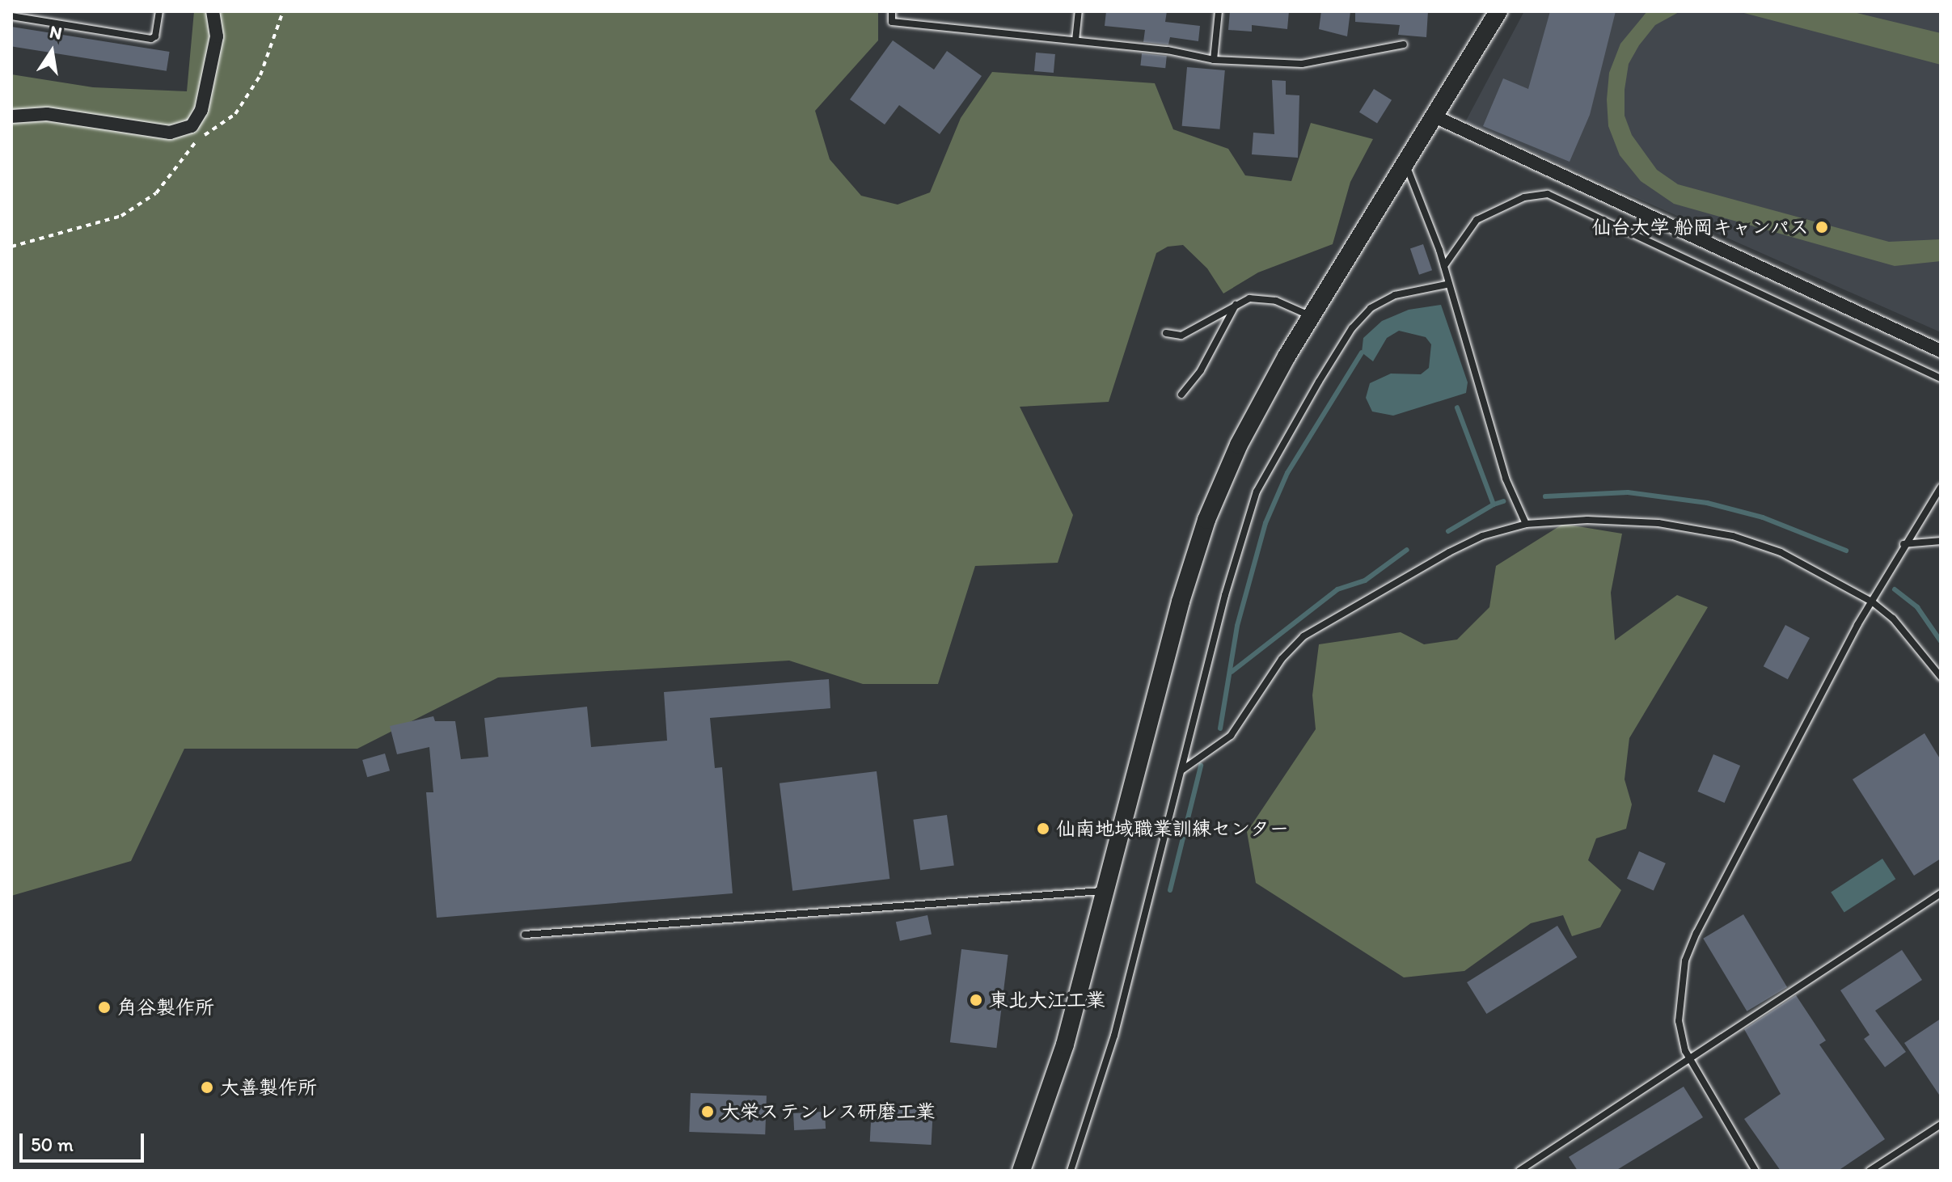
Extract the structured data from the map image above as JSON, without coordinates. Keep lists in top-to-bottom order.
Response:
{
  "places": [
    "仙台大学 船岡キャンパス",
    "仙南地域職業訓練センター",
    "東北大江工業",
    "角谷製作所",
    "大善製作所",
    "大栄ステンレス研磨工業"
  ],
  "scale_bar": "50 m",
  "north": "top"
}
